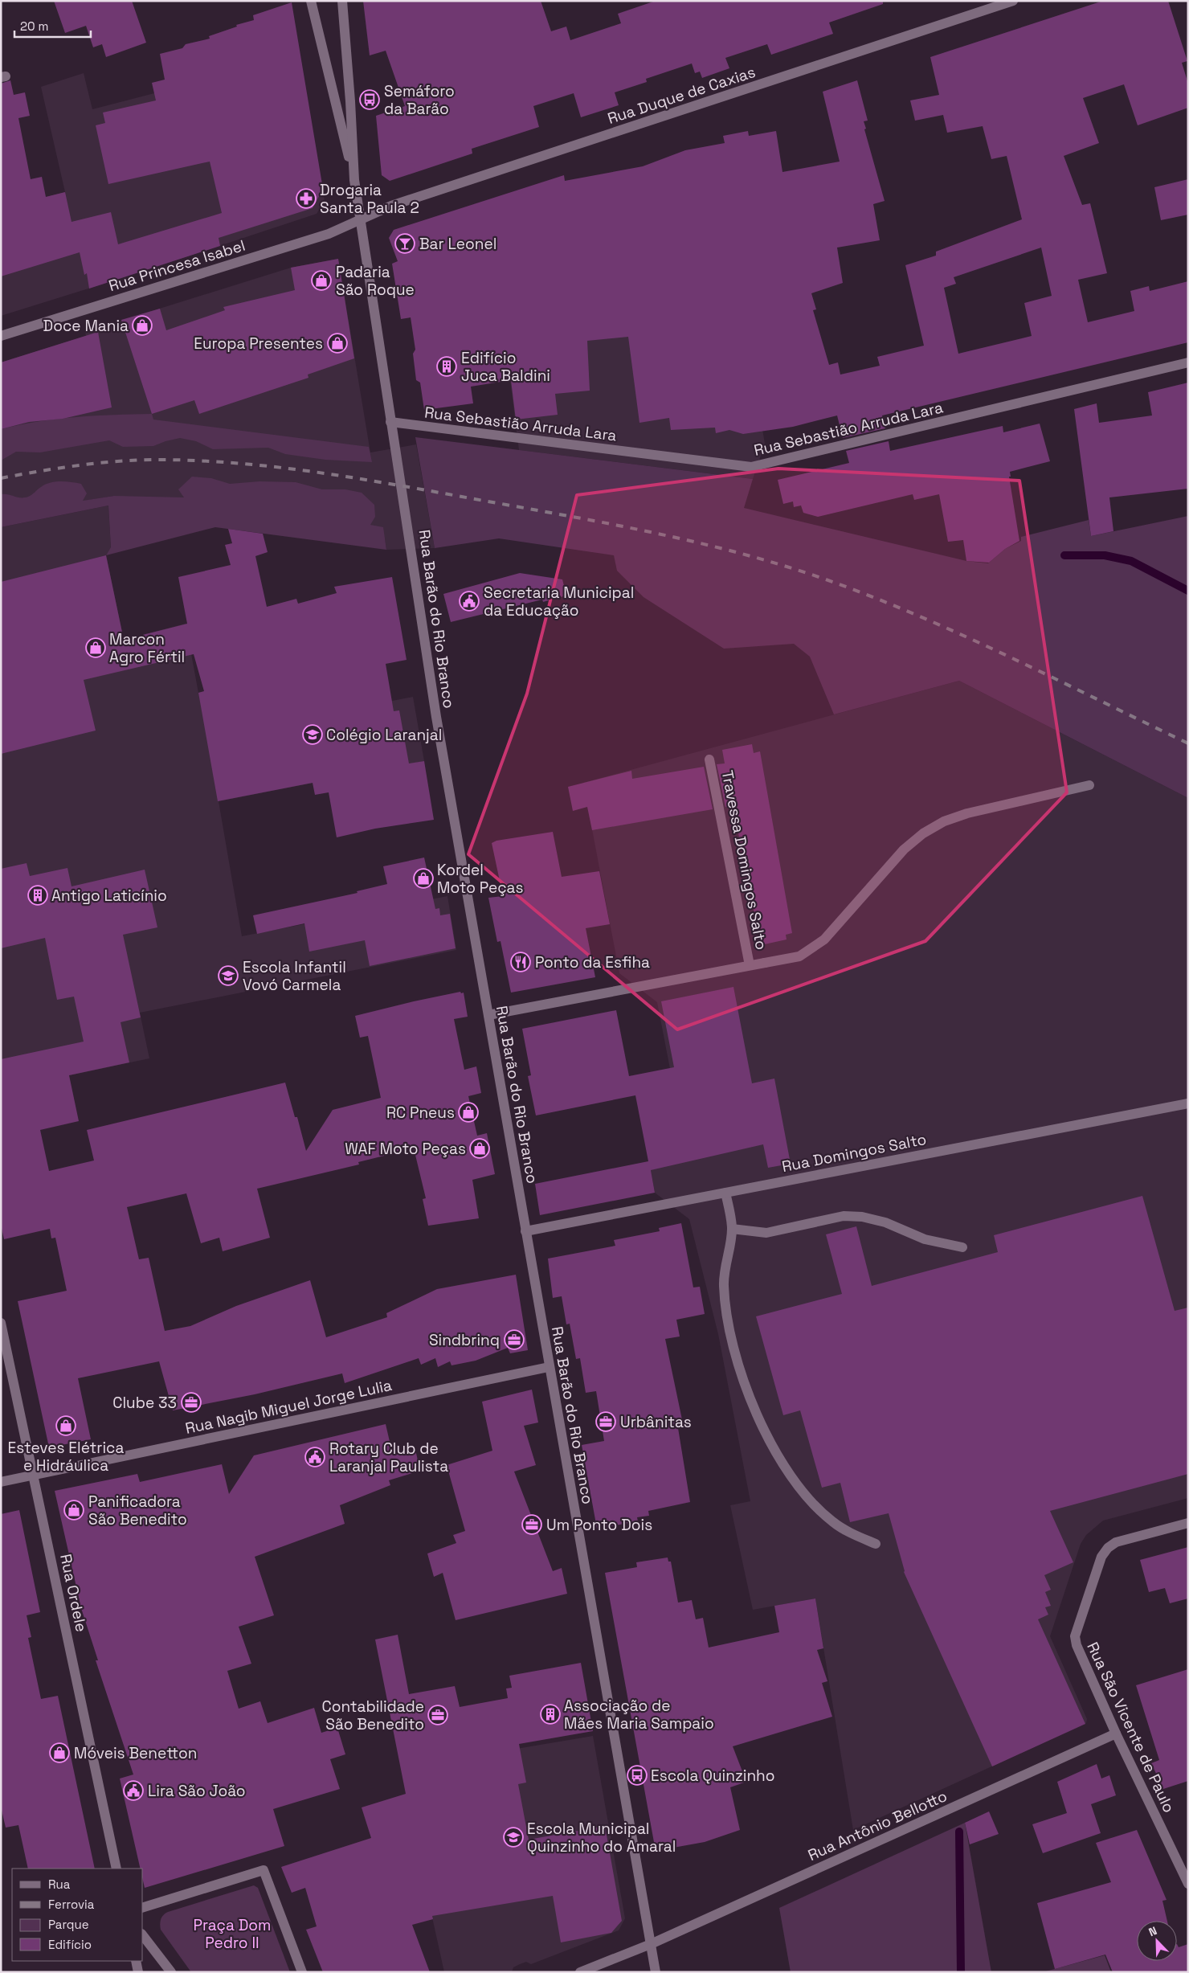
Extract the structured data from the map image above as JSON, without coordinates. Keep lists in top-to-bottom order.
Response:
{
  "streets": {
    "main road": [
      "Rua Duque de Caxias",
      "Rua Princesa Isabel",
      "Rua Sebastião Arruda Lara",
      "Rua Barão do Rio Branco",
      "Travessa Domingos Salto",
      "Rua Domingos Salto",
      "Rua Nagib Miguel Jorge Lulia",
      "Rua Ordele",
      "Rua São Vicente de Paulo",
      "Rua Antônio Bellotto"
    ]
  },
  "crossings": [
    ["Rua Duque de Caxias", "Rua Princesa Isabel"],
    ["Rua Duque de Caxias", "Rua Barão do Rio Branco"],
    ["Rua Princesa Isabel", "Rua Barão do Rio Branco"],
    ["Rua Sebastião Arruda Lara", "Rua Barão do Rio Branco"],
    ["Rua Barão do Rio Branco", "Rua Domingos Salto"],
    ["Rua Barão do Rio Branco", "Rua Nagib Miguel Jorge Lulia"],
    ["Rua Barão do Rio Branco", "Rua Antônio Bellotto"],
    ["Rua Nagib Miguel Jorge Lulia", "Rua Ordele"],
    ["Rua São Vicente de Paulo", "Rua Antônio Bellotto"]
  ],
  "parks": ["Praça Dom Pedro II"],
  "places": {
    "bus stop": ["Semáforo da Barão", "Escola Quinzinho"],
    "pharmacy": ["Drogaria Santa Paula 2"],
    "bar": ["Bar Leonel"],
    "shop": [
      "Padaria São Roque",
      "Doce Mania",
      "Europa Presentes",
      "Marcon Agro Fértil",
      "Kordel Moto Peças",
      "RC Pneus",
      "WAF Moto Peças",
      "Esteves Elétrica e Hidráulica",
      "Panificadora São Benedito",
      "Móveis Benetton"
    ],
    "building": ["Edifício Juca Baldini", "Antigo Laticínio", "Associação de Mães Maria Sampaio"],
    "public building": ["Secretaria Municipal da Educação", "Rotary Club de Laranjal Paulista", "Lira São João"],
    "school or university": ["Colégio Laranjal", "Escola Infantil Vovó Carmela", "Escola Municipal Quinzinho do Amaral"],
    "restaurant": ["Ponto da Esfiha"],
    "office": [
      "Sindbrinq",
      "Clube 33",
      "Urbânitas",
      "Um Ponto Dois",
      "Contabilidade São Benedito"
    ]
  },
  "legend": [
    "Rua",
    "Ferrovia",
    "Parque",
    "Edifício"
  ],
  "scale_bar": "20 m",
  "north": "top left"
}
